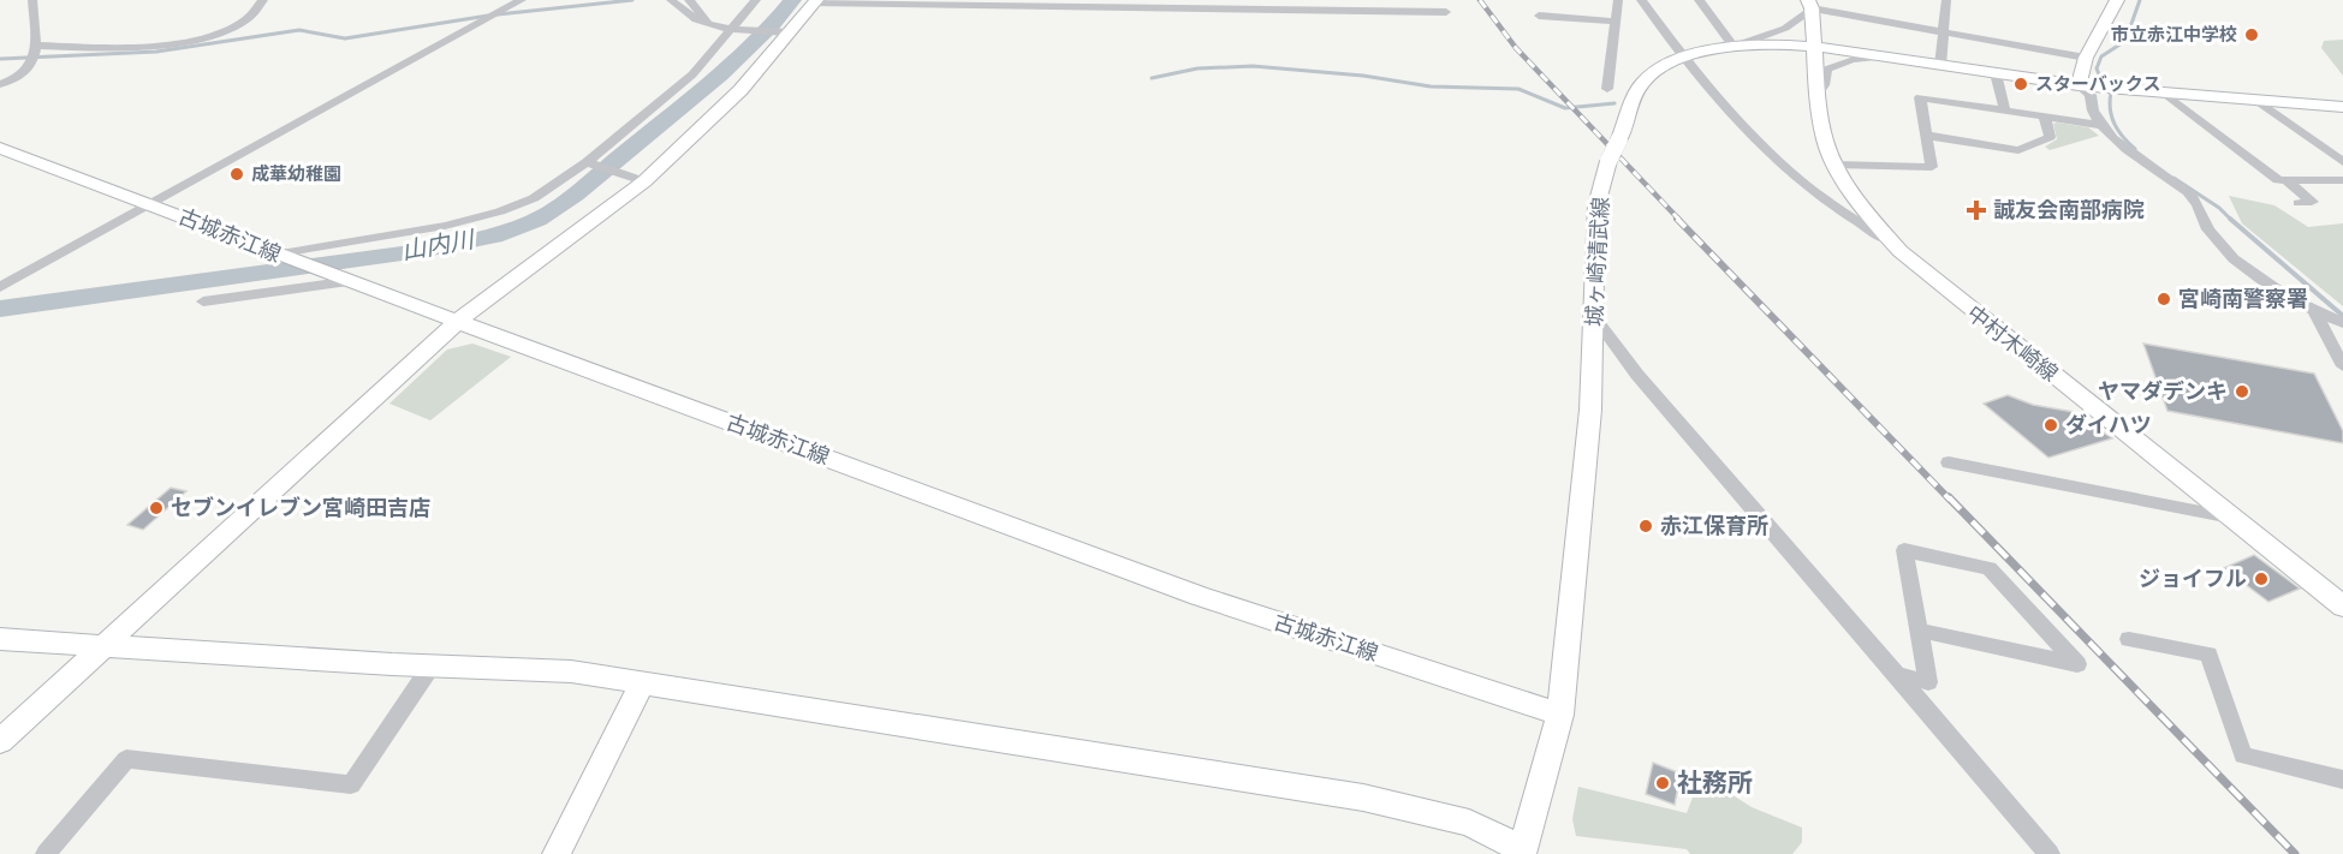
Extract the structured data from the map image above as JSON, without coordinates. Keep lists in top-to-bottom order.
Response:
{
  "streets": {
    "main road": ["古城赤江線", "城ヶ崎清武線", "中村木崎線"]
  },
  "crossings": [
    ["古城赤江線", "城ヶ崎清武線"],
    ["城ヶ崎清武線", "中村木崎線"]
  ],
  "water": ["山内川"],
  "places": {
    "other": [
      "市立赤江中学校",
      "スターバックス",
      "成華幼稚園",
      "宮崎南警察署",
      "ヤマダデンキ",
      "ダイハツ",
      "セブンイレブン宮崎田吉店",
      "赤江保育所",
      "ジョイフル",
      "社務所"
    ],
    "health": ["誠友会南部病院"]
  }
}
